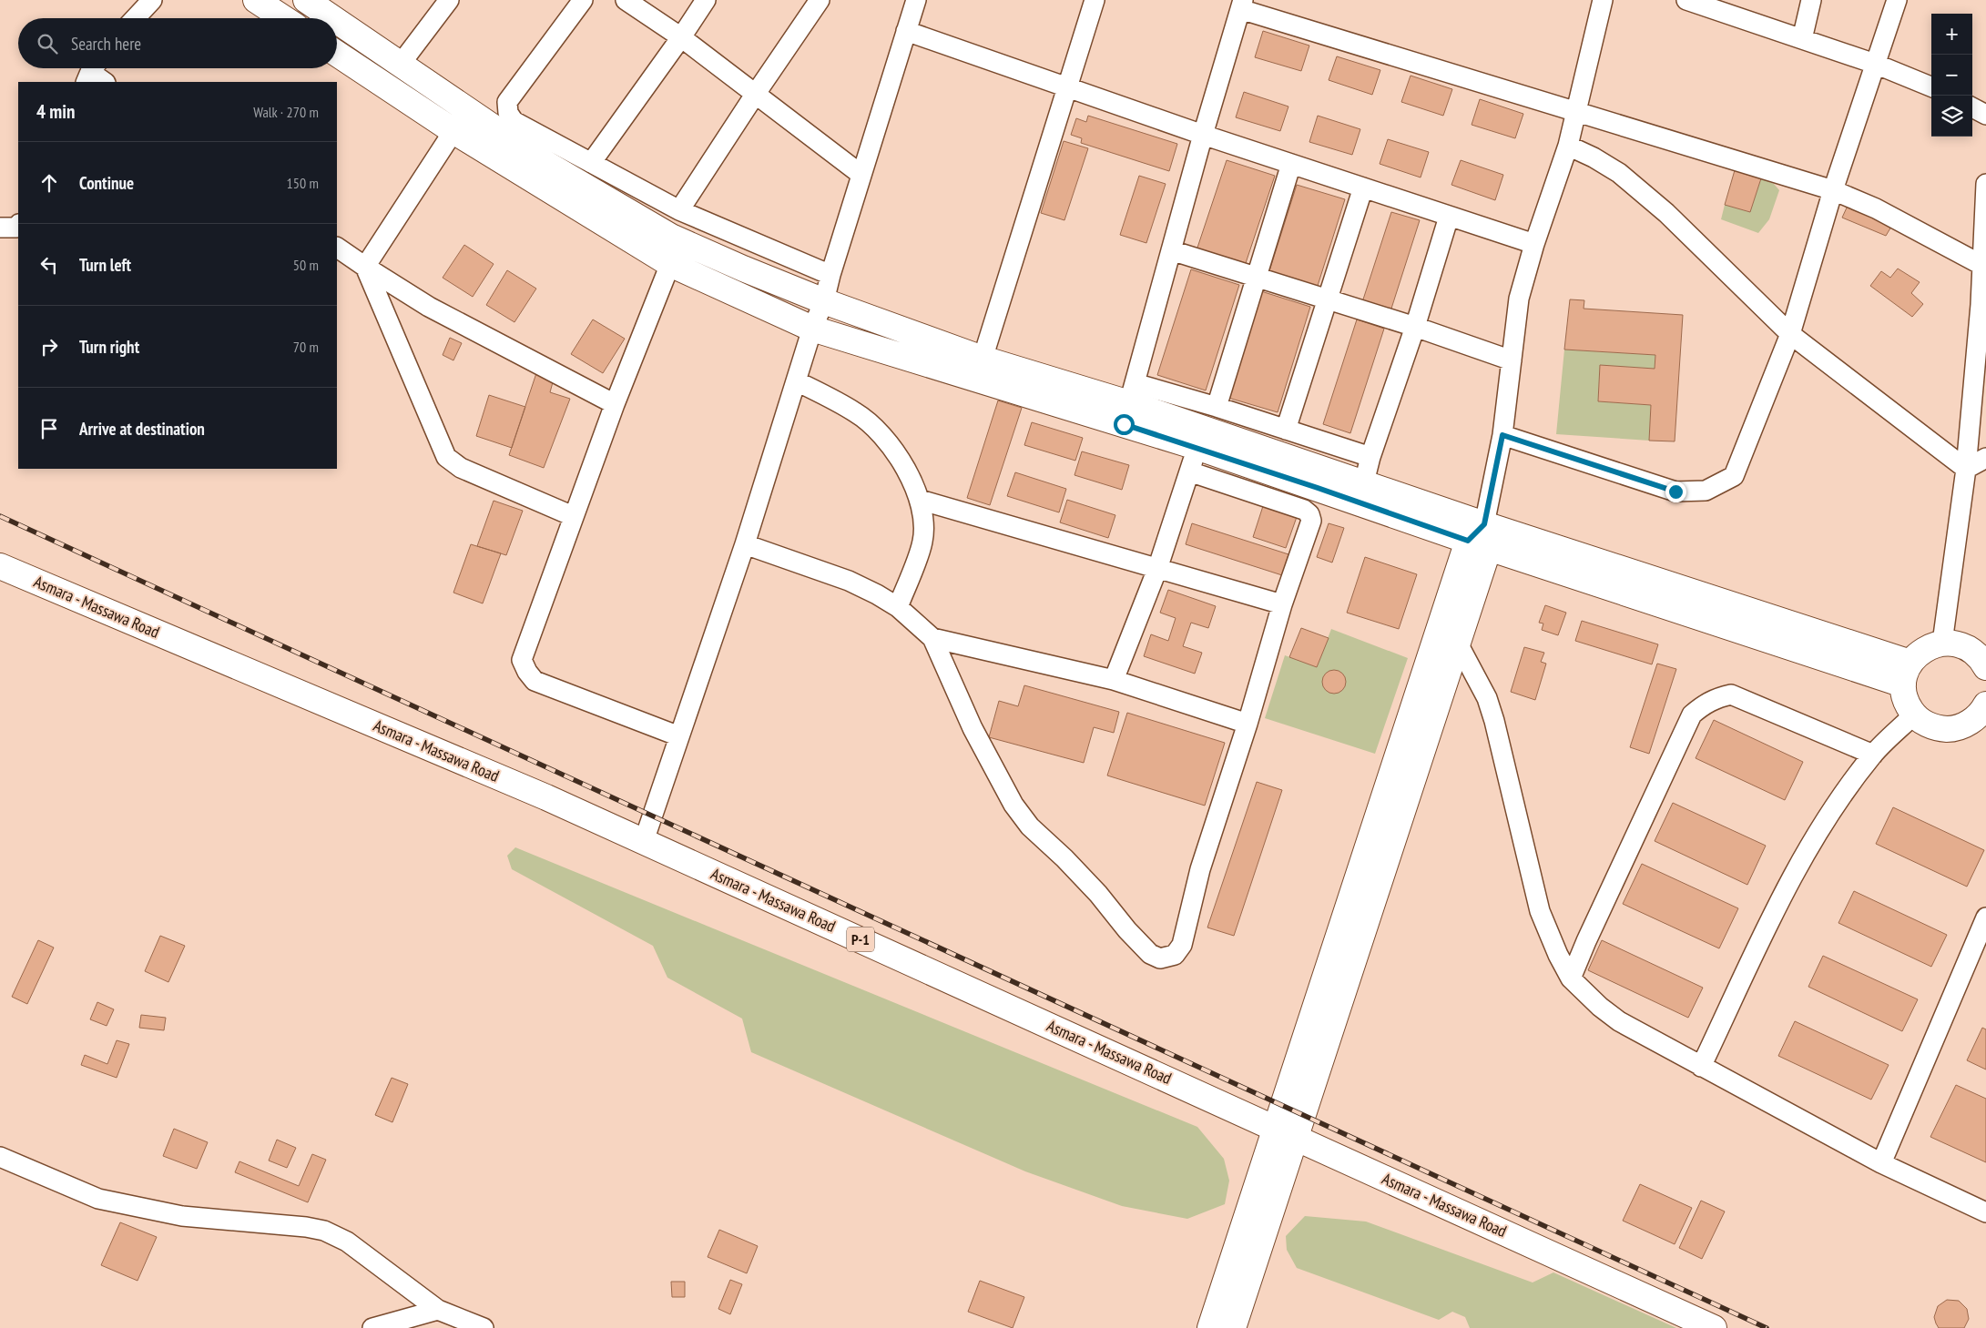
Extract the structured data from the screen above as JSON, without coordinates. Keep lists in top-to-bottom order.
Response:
{
  "streets": {
    "main road": ["Asmara - Massawa Road", "P-1"]
  },
  "page": {
    "map_buttons": ["+", "−"],
    "search": "Search here",
    "heading": ["4 min", "Walk · 270 m"],
    "list": [
      ["Continue", "150 m"],
      ["Turn left", "50 m"],
      ["Turn right", "70 m"],
      "Arrive at destination"
    ]
  }
}
